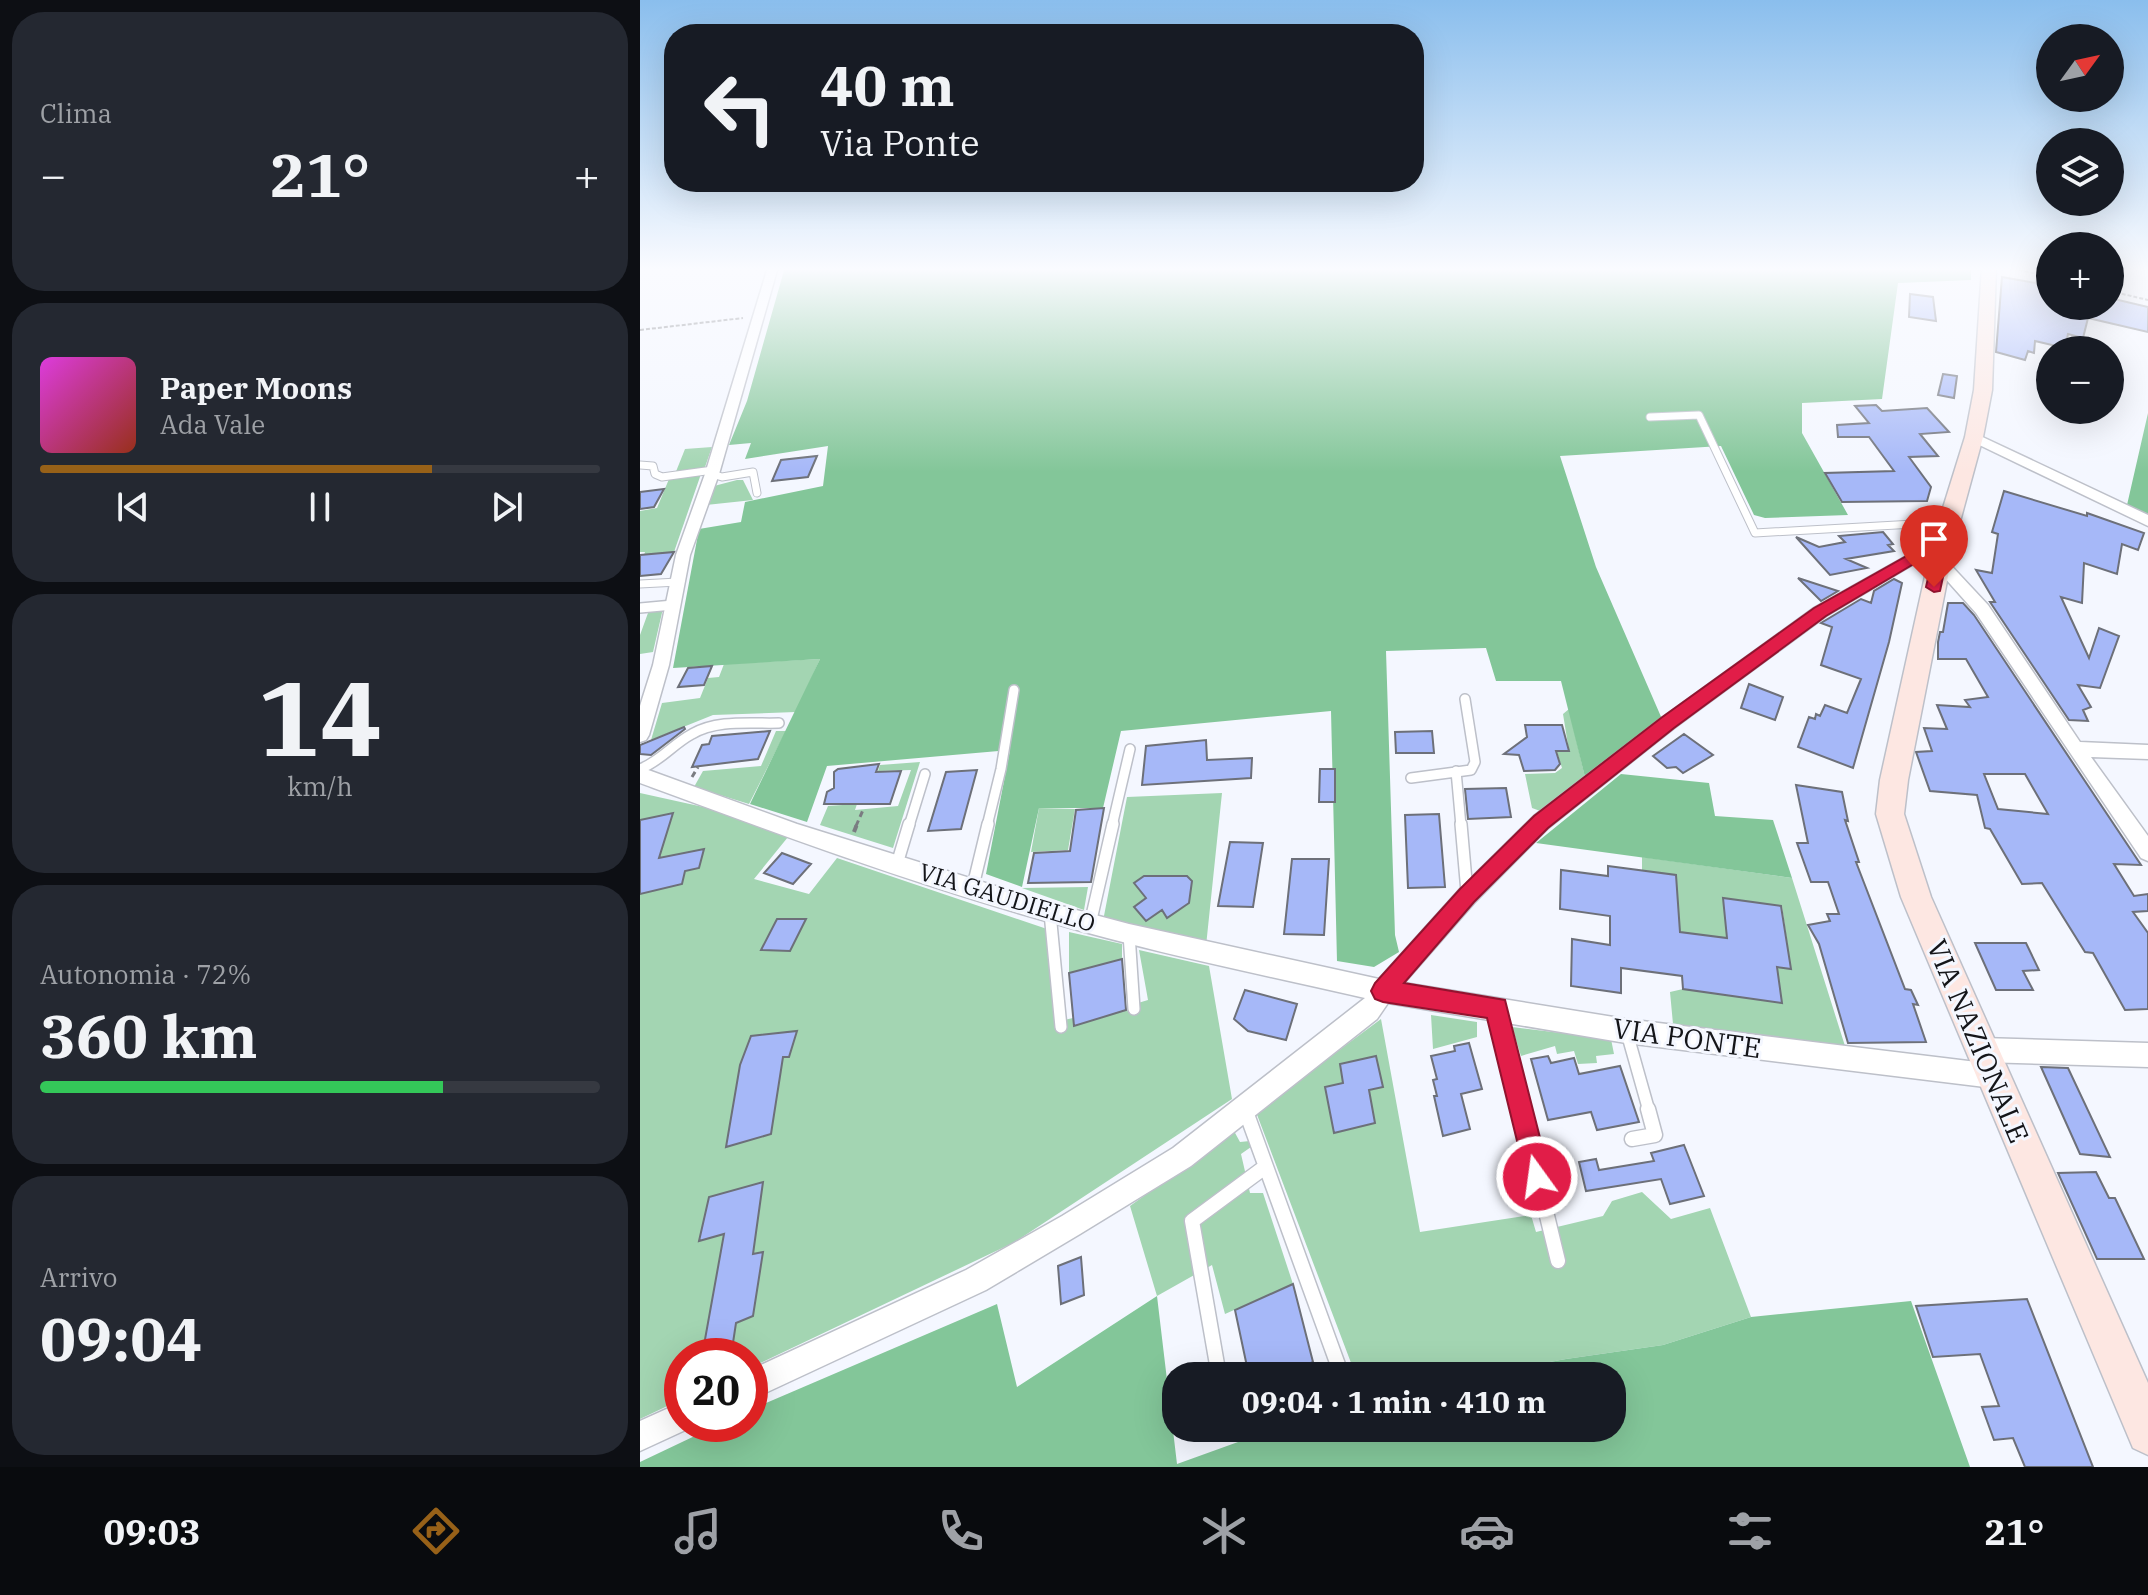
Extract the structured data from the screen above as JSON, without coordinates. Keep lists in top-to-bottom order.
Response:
{
  "streets": {
    "main road": ["VIA NAZIONALE"],
    "street": ["VIA GAUDIELLO", "VIA PONTE"]
  },
  "crossings": [
    ["VIA GAUDIELLO", "VIA PONTE"],
    ["VIA PONTE", "VIA NAZIONALE"]
  ],
  "north": "top right",
  "page": {
    "tile": [
      "Clima",
      ["14", "km/h"],
      ["Autonomia · 72%", "360 km"],
      ["Arrivo", "09:04"]
    ],
    "map_buttons": ["+", "−"],
    "turn": ["40 m", "Via Ponte"],
    "heat": ["−", "21°", "+"],
    "song": ["Paper Moons", "Ada Vale"],
    "limit": "20",
    "trip": "09:04 · 1 min · 410 m",
    "tabs": ["09:03", "21°"]
  }
}
